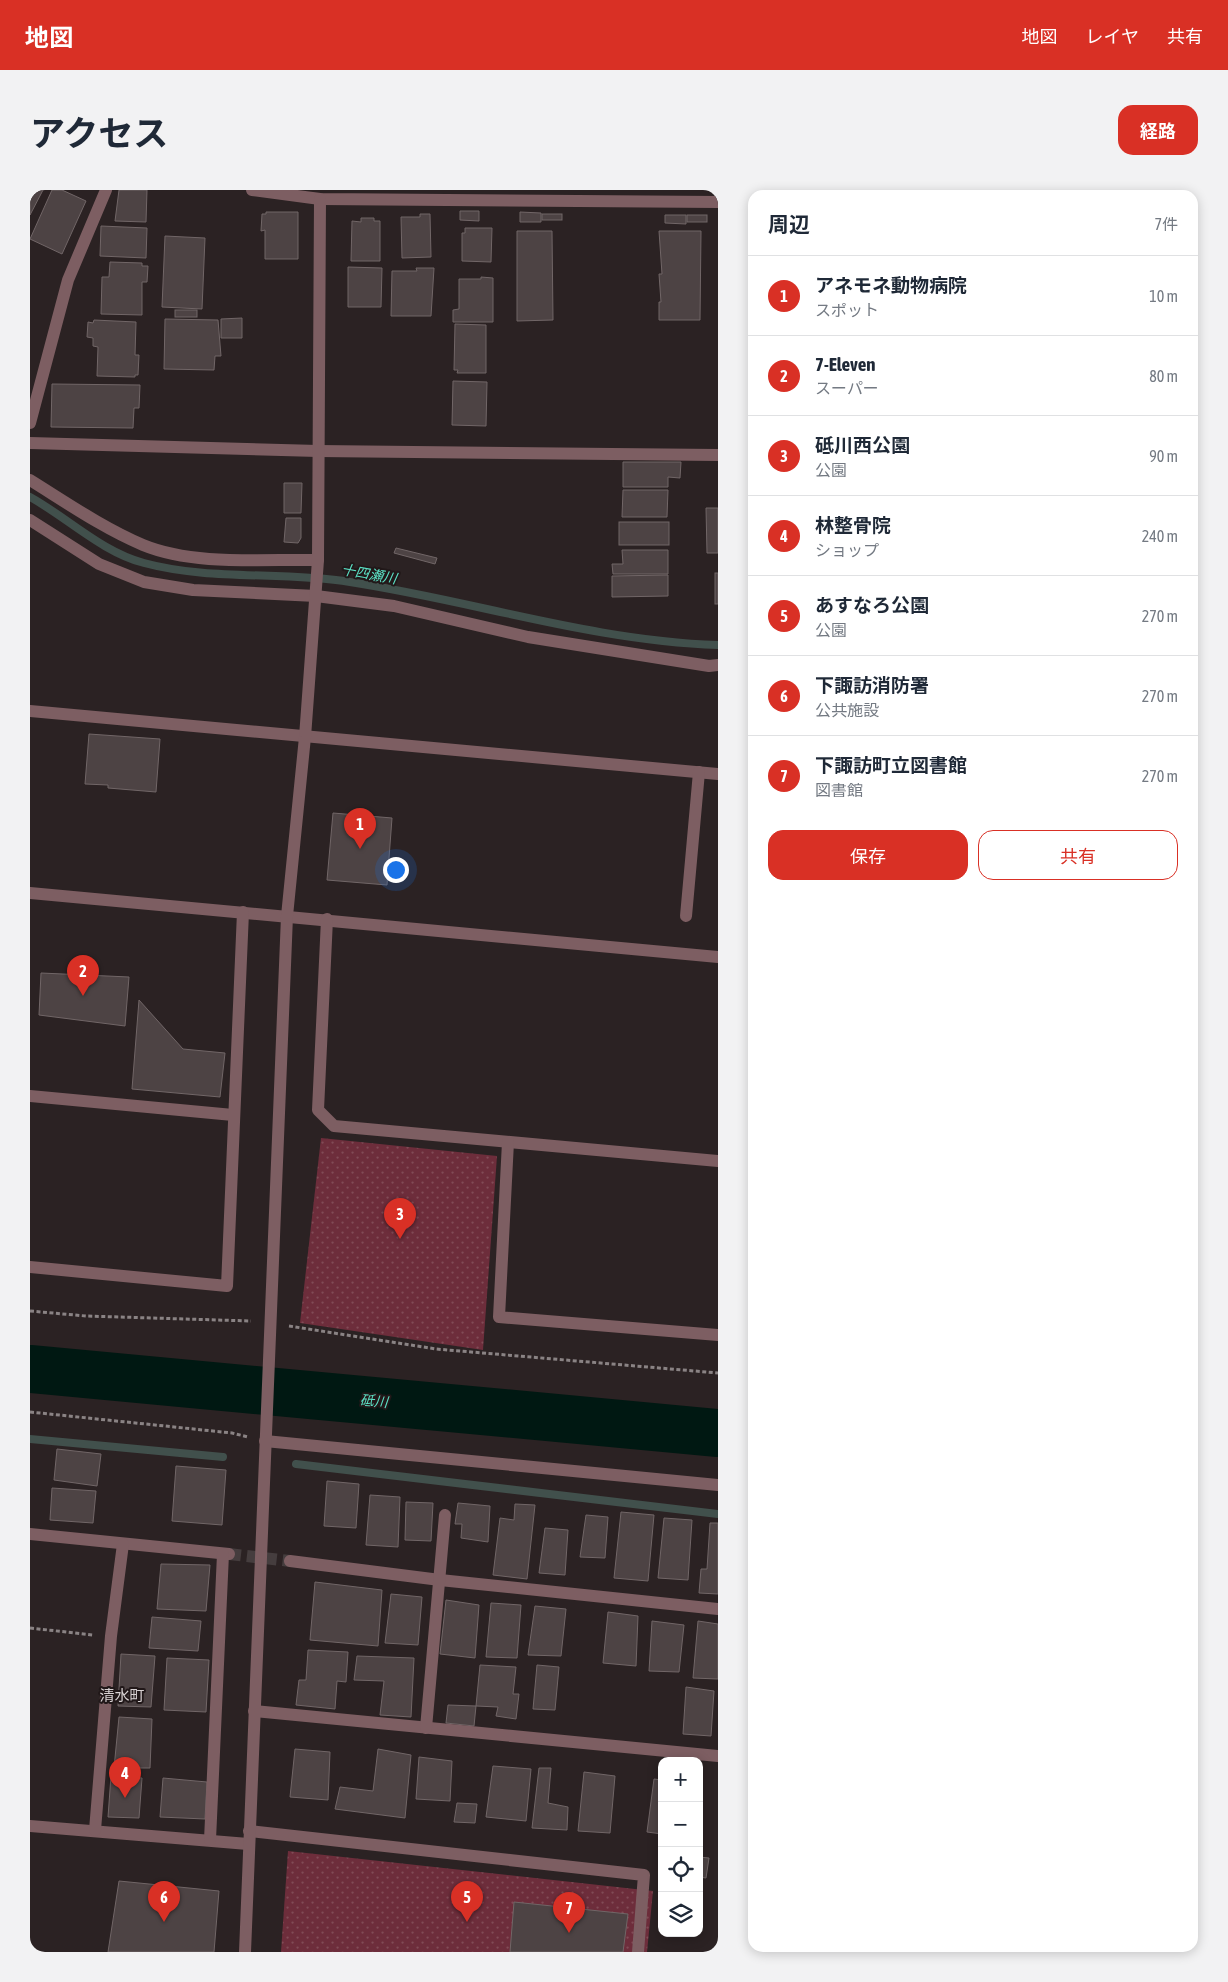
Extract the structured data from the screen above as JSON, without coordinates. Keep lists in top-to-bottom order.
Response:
{
  "districts": ["清水町"],
  "water": ["十四瀬川", "砥川"],
  "page": {
    "header": "地図",
    "nav": ["地図", "レイヤ", "共有"],
    "title": "アクセス",
    "buttons": [
      "経路",
      ["保存", "共有"]
    ],
    "heading": ["周辺", "7件"],
    "list": [
      {
        "mark": "1",
        "name": "アネモネ動物病院",
        "note": "スポット",
        "value": "10 m"
      },
      {
        "mark": "2",
        "name": "7-Eleven",
        "note": "スーパー",
        "value": "80 m"
      },
      {
        "mark": "3",
        "name": "砥川西公園",
        "note": "公園",
        "value": "90 m"
      },
      {
        "mark": "4",
        "name": "林整骨院",
        "note": "ショップ",
        "value": "240 m"
      },
      {
        "mark": "5",
        "name": "あすなろ公園",
        "note": "公園",
        "value": "270 m"
      },
      {
        "mark": "6",
        "name": "下諏訪消防署",
        "note": "公共施設",
        "value": "270 m"
      },
      {
        "mark": "7",
        "name": "下諏訪町立図書館",
        "note": "図書館",
        "value": "270 m"
      }
    ],
    "pins": [
      "1",
      "2",
      "3",
      "4",
      "5",
      "6",
      "7"
    ],
    "map_buttons": ["+", "−"]
  }
}
